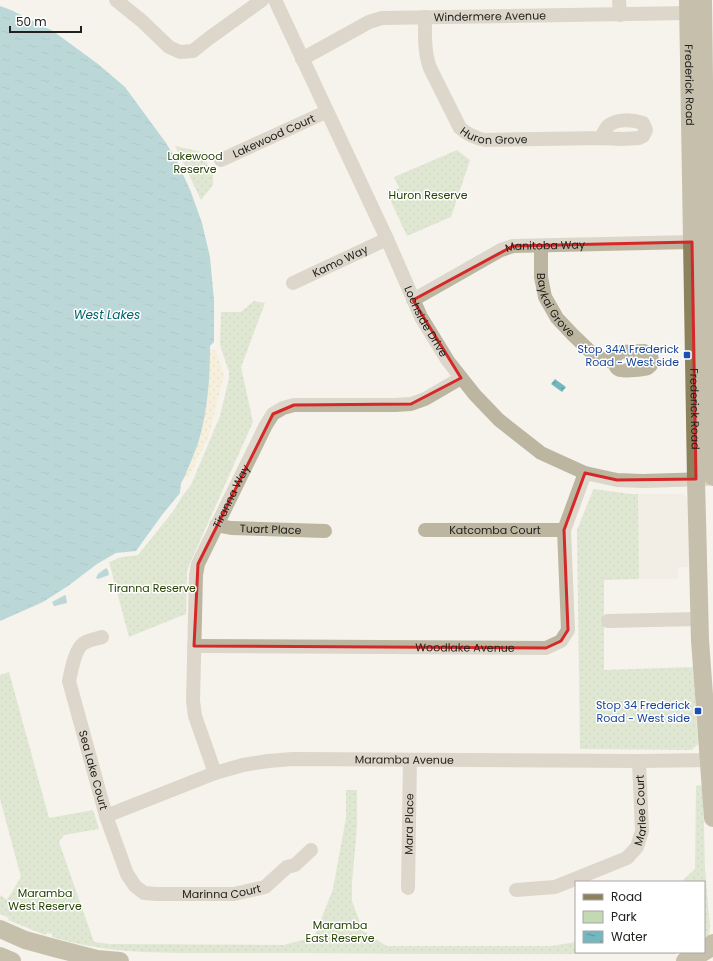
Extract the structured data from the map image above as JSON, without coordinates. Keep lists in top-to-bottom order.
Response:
{
  "streets": {
    "main road": ["Frederick Road"],
    "street": [
      "Windermere Avenue",
      "Huron Grove",
      "Lakewood Court",
      "Manitoba Way",
      "Kamo Way",
      "Baykai Grove",
      "Lochside Drive",
      "Tiranna Way",
      "Tuart Place",
      "Katcomba Court",
      "Woodlake Avenue",
      "Maramba Avenue",
      "Sea Lake Court",
      "Marlee Court",
      "Mara Place",
      "Marinna Court"
    ]
  },
  "crossings": [
    ["Windermere Avenue", "Frederick Road"],
    ["Windermere Avenue", "Huron Grove"],
    ["Windermere Avenue", "Lochside Drive"],
    ["Frederick Road", "Manitoba Way"],
    ["Frederick Road", "Lochside Drive"],
    ["Frederick Road", "Maramba Avenue"],
    ["Lakewood Court", "Lochside Drive"],
    ["Manitoba Way", "Baykai Grove"],
    ["Manitoba Way", "Lochside Drive"],
    ["Kamo Way", "Lochside Drive"],
    ["Lochside Drive", "Tiranna Way"],
    ["Lochside Drive", "Woodlake Avenue"],
    ["Tiranna Way", "Tuart Place"],
    ["Tiranna Way", "Woodlake Avenue"],
    ["Tiranna Way", "Maramba Avenue"],
    ["Katcomba Court", "Woodlake Avenue"],
    ["Maramba Avenue", "Sea Lake Court"],
    ["Maramba Avenue", "Marlee Court"],
    ["Maramba Avenue", "Mara Place"],
    ["Sea Lake Court", "Marinna Court"]
  ],
  "water": ["West Lakes"],
  "parks": [
    "Lakewood Reserve",
    "Huron Reserve",
    "Tiranna Reserve",
    "Maramba West Reserve",
    "Maramba East Reserve"
  ],
  "places": {
    "transit": ["Stop 34A Frederick Road - West side", "Stop 34 Frederick Road - West side"]
  },
  "legend": ["Road", "Park", "Water"],
  "scale_bar": "50 m"
}
